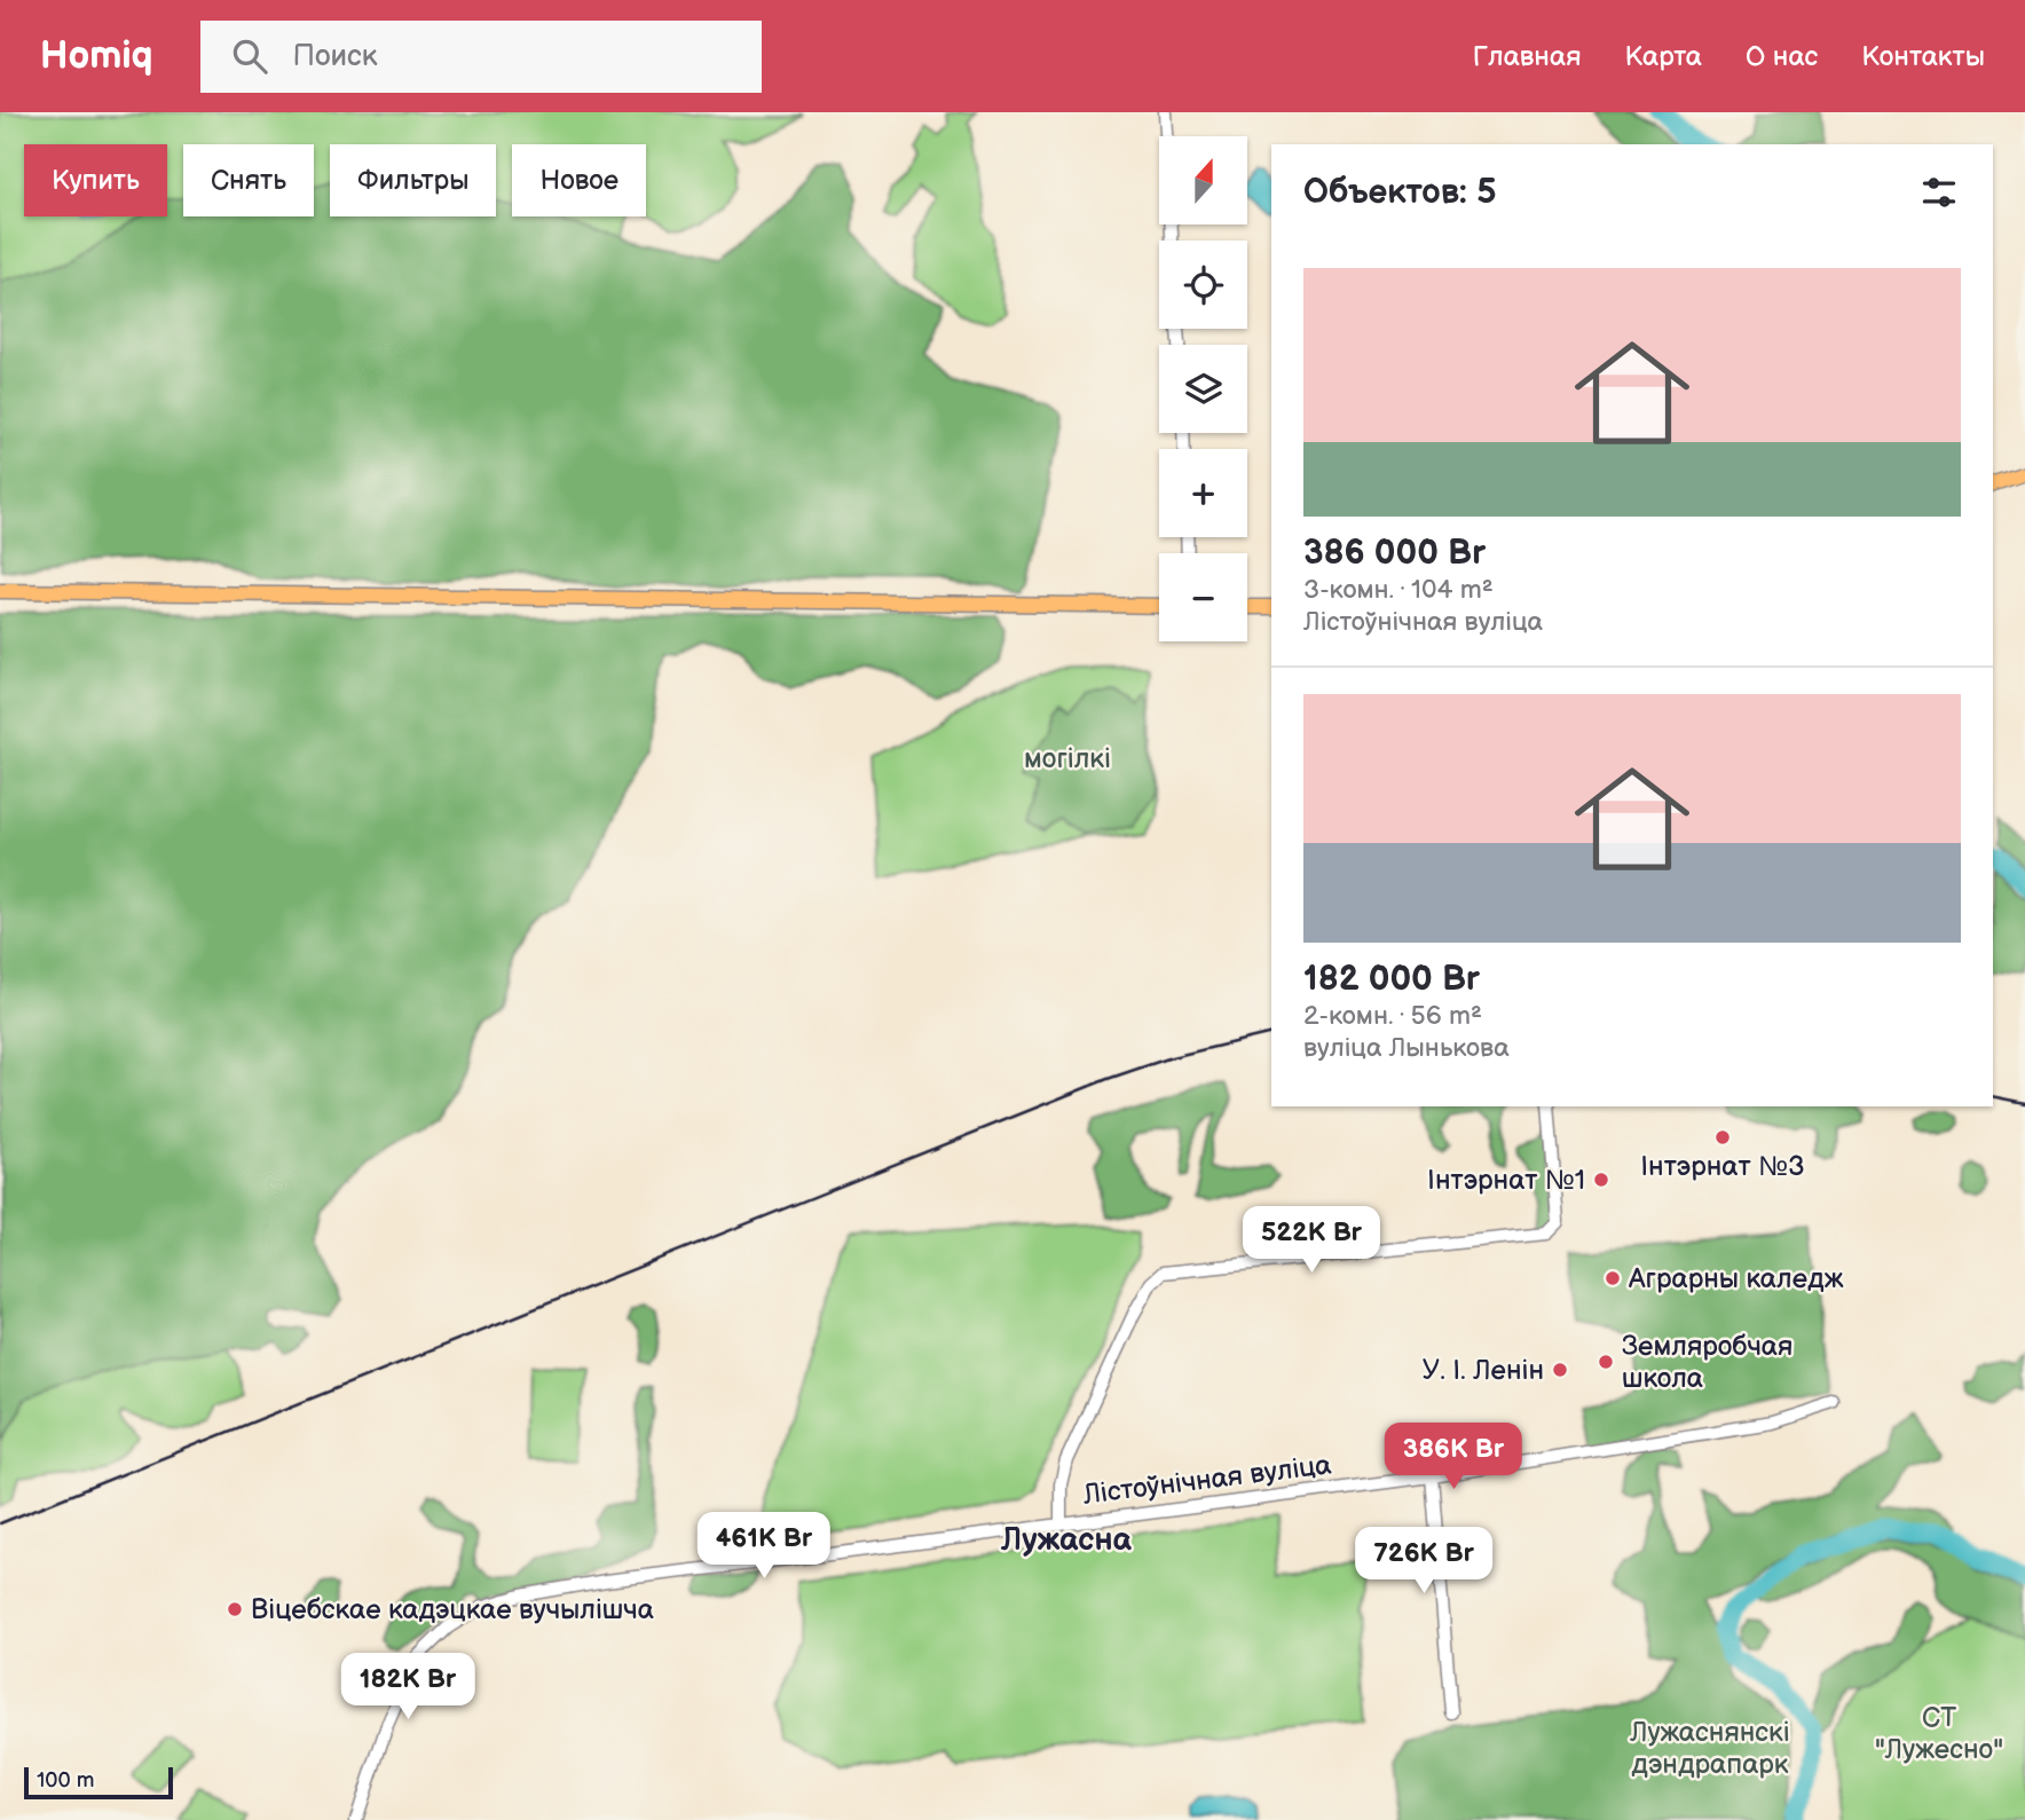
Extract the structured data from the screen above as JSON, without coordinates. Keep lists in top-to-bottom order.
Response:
{
  "streets": {
    "street": ["Лістоўнічная вуліца"]
  },
  "districts": ["Лужасна"],
  "parks": ["могілкі", "СТ \"Лужесно\"", "Лужаснянскі дэндрапарк"],
  "places": [
    "Інтэрнат №3",
    "Інтэрнат №1",
    "Аграрны каледж",
    "Земляробчая школа",
    "У. І. Ленін",
    "Віцебскае кадэцкае вучылішча"
  ],
  "scale_bar": "100 m",
  "north": "top",
  "page": {
    "header": "Homiq",
    "search": "Поиск",
    "nav": [
      "Главная",
      "Карта",
      "О нас",
      "Контакты"
    ],
    "map_buttons": ["+", "−"],
    "chip": [
      "Купить",
      "Снять",
      "Фильтры",
      "Новое"
    ],
    "heading": "Объектов: 5",
    "list": [
      {
        "name": "386 000 Br",
        "note": "3-комн. · 104 m² · Лістоўнічная вуліца"
      },
      {
        "name": "182 000 Br",
        "note": "2-комн. · 56 m² · вуліца Лынькова"
      }
    ],
    "price": [
      "522K Br",
      "386K Br",
      "461K Br",
      "726K Br",
      "182K Br"
    ],
    "scale": "100 m"
  }
}
